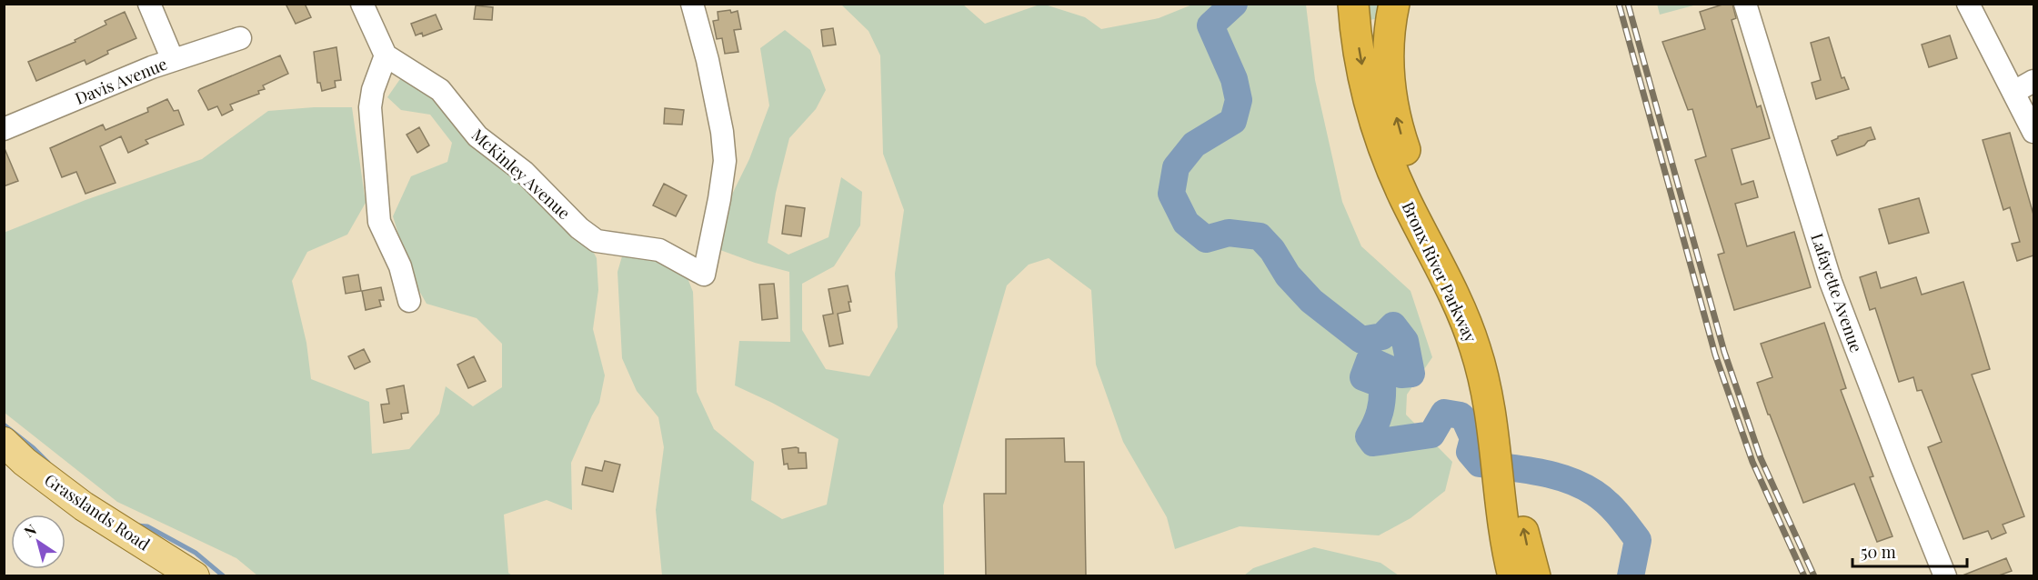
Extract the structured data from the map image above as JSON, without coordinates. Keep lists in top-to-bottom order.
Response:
{
  "streets": {
    "highway": ["Bronx River Parkway"],
    "main road": ["Grasslands Road"],
    "street": ["Davis Avenue", "McKinley Avenue", "Lafayette Avenue"]
  },
  "scale_bar": "50 m",
  "north": "top left"
}
